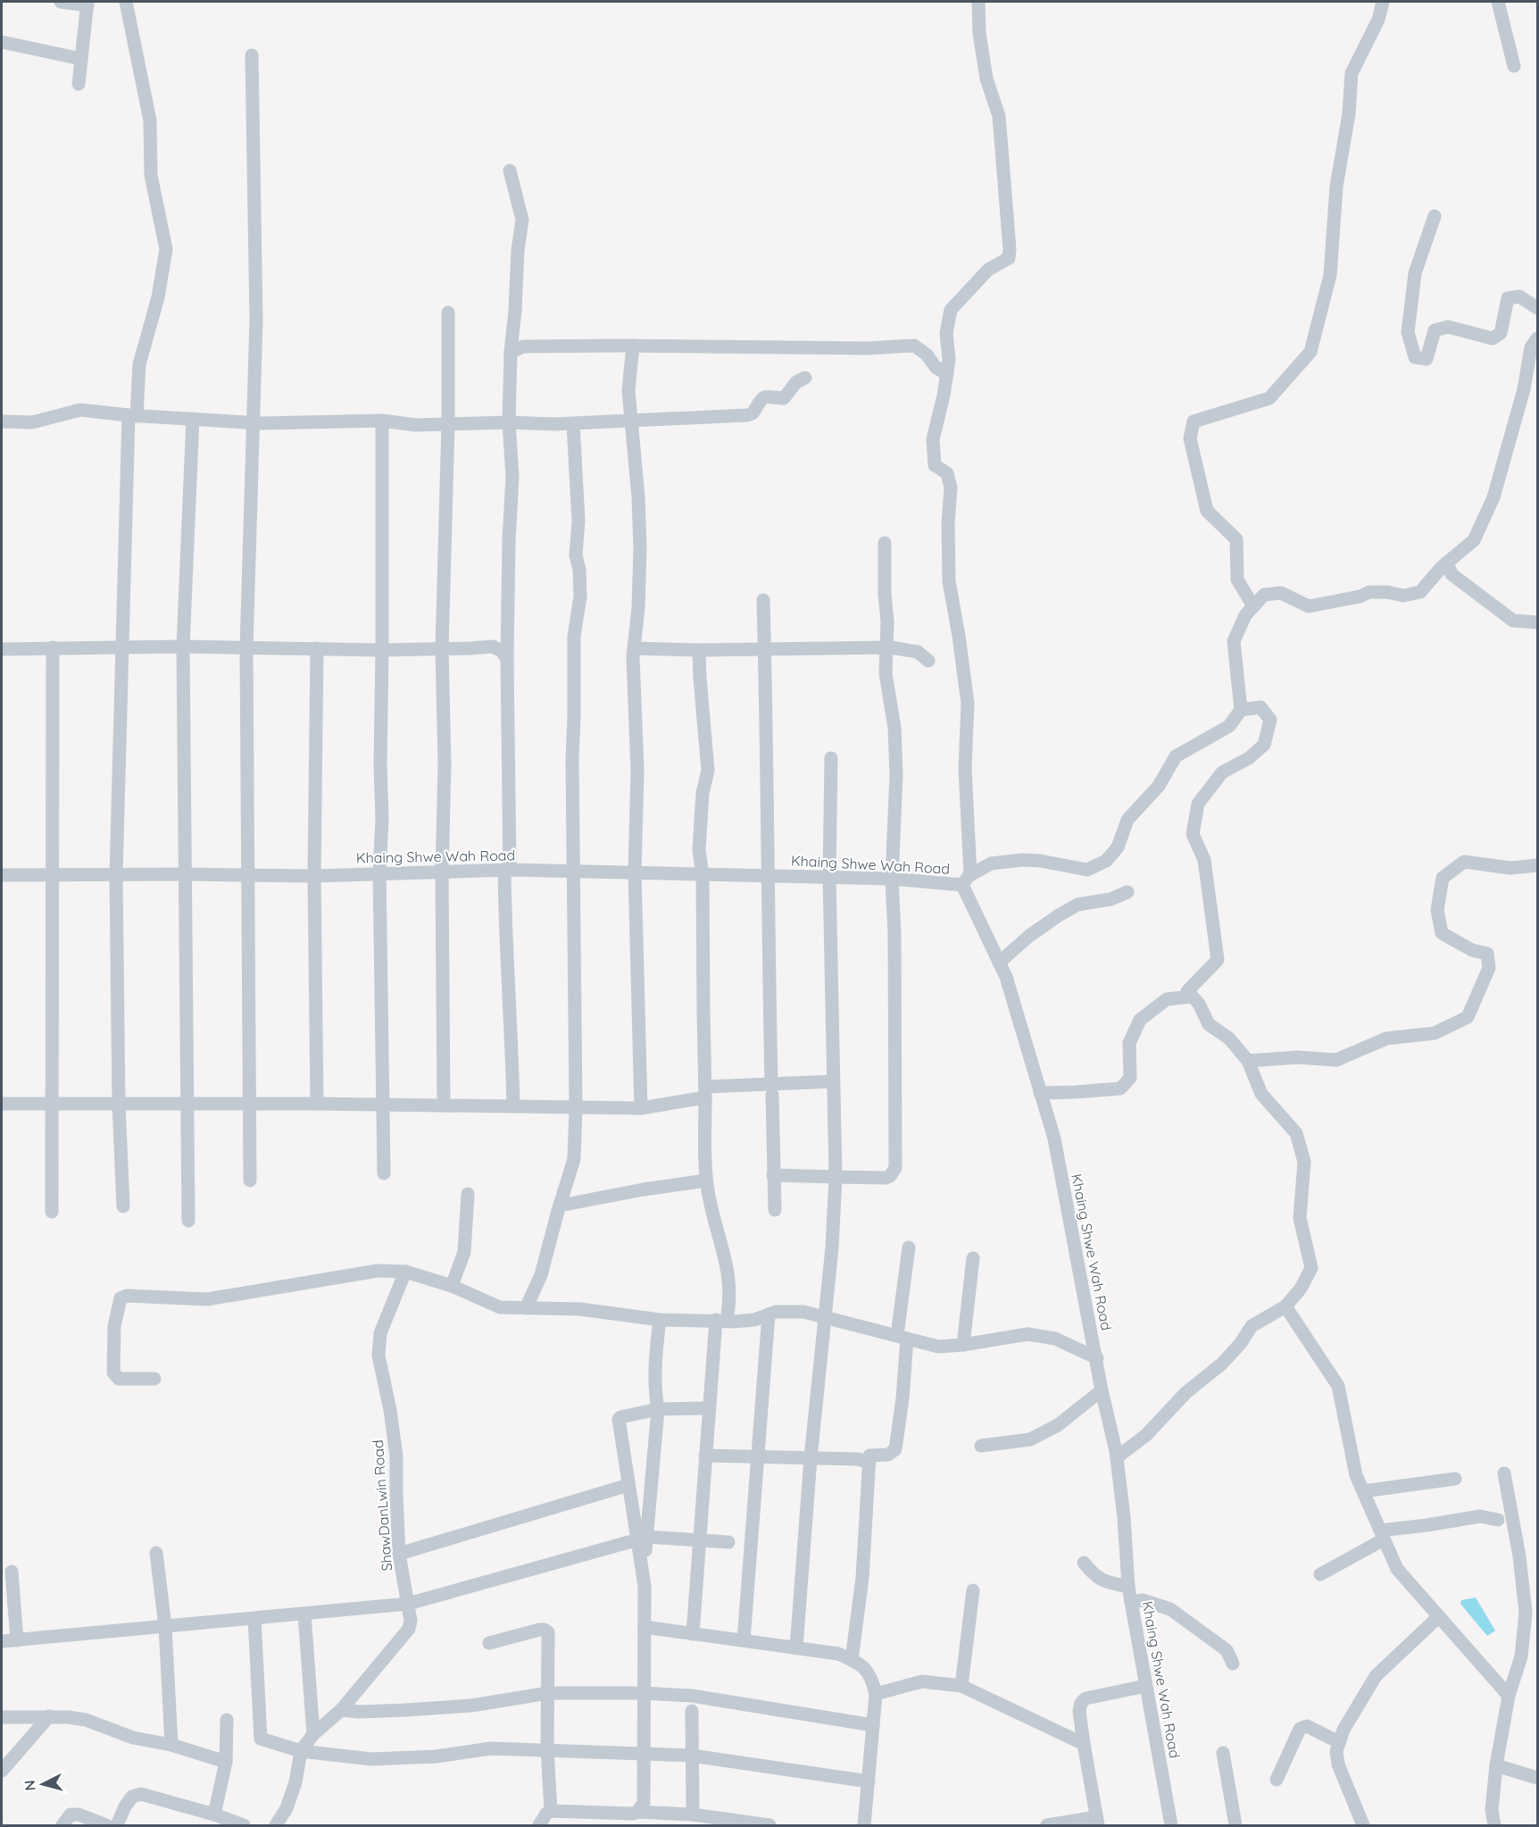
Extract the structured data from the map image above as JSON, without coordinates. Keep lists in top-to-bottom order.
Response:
{
  "streets": {
    "street": ["Khaing Shwe Wah Road", "ShawDanLwin Road"]
  },
  "north": "left"
}
